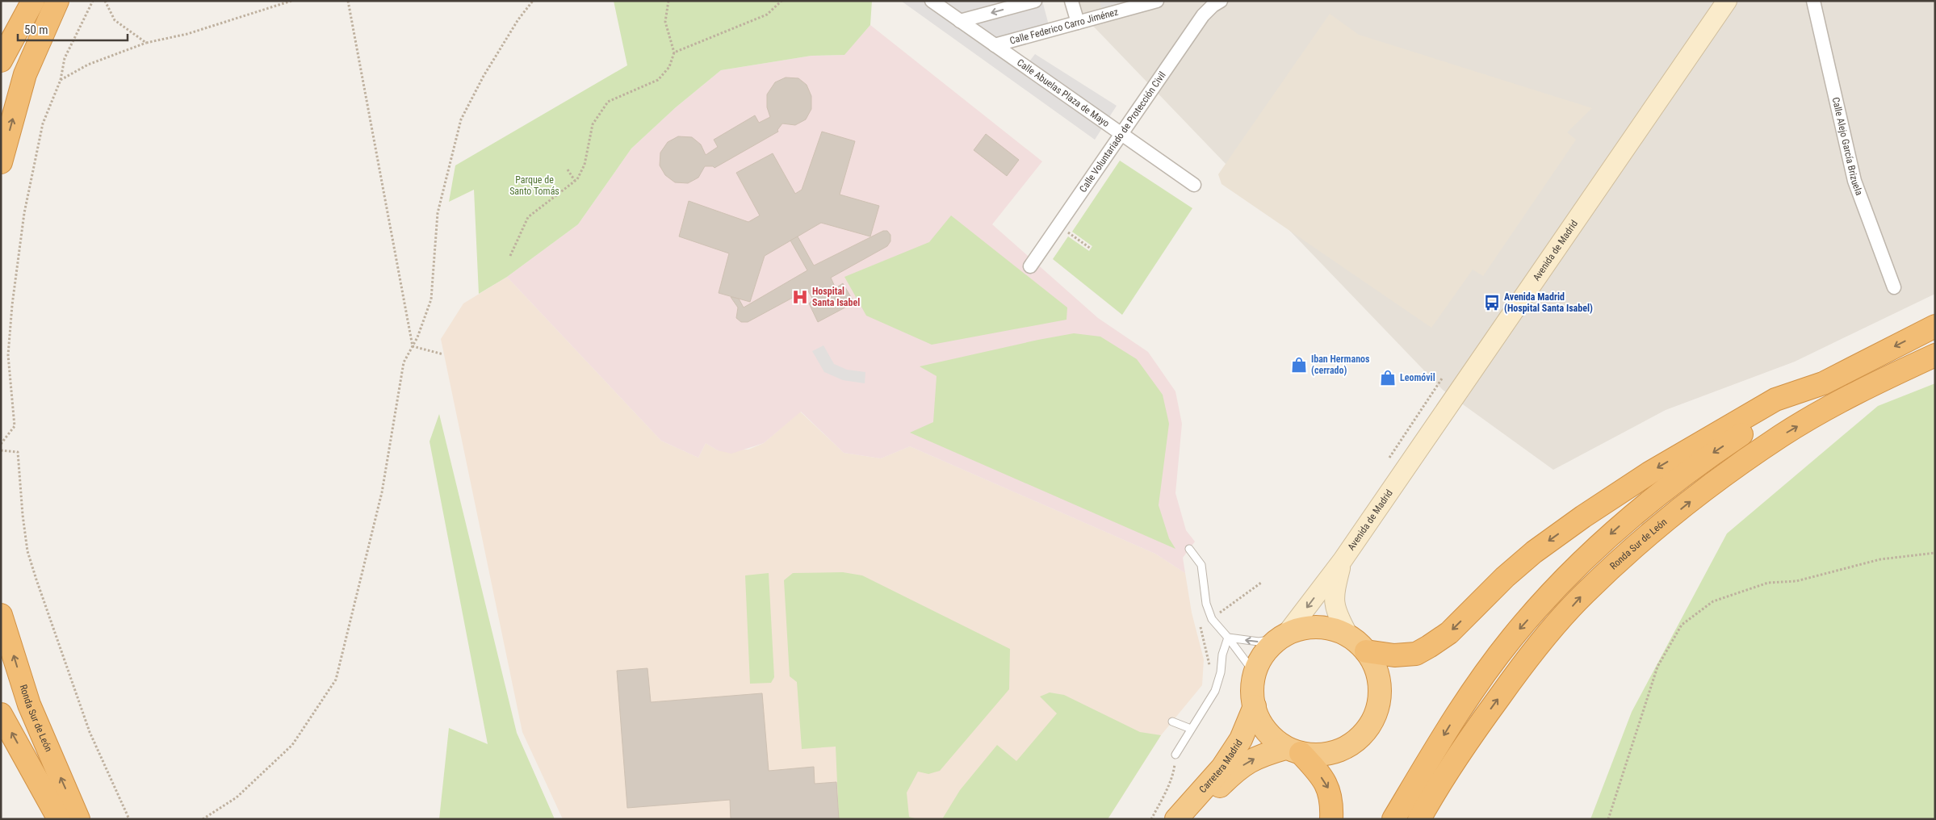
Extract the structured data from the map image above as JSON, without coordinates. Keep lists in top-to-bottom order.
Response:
{
  "streets": {
    "highway": ["Ronda Sur de León", "Carretera Madrid"],
    "main road": ["Avenida de Madrid"],
    "street": [
      "Calle Federico Carro Jiménez",
      "Calle Abuelas Plaza de Mayo",
      "Calle Voluntariado de Protección Civil",
      "Calle Alejo García Brizuela"
    ]
  },
  "crossings": [
    ["Calle Federico Carro Jiménez", "Calle Abuelas Plaza de Mayo"],
    ["Calle Abuelas Plaza de Mayo", "Calle Voluntariado de Protección Civil"],
    ["Avenida de Madrid", "Carretera Madrid"]
  ],
  "parks": ["Parque de Santo Tomás"],
  "places": {
    "hospital": ["Hospital Santa Isabel"],
    "bus stop": ["Avenida Madrid (Hospital Santa Isabel)"],
    "shop": ["Iban Hermanos (cerrado)", "Leomóvil"]
  },
  "scale_bar": "50 m"
}
